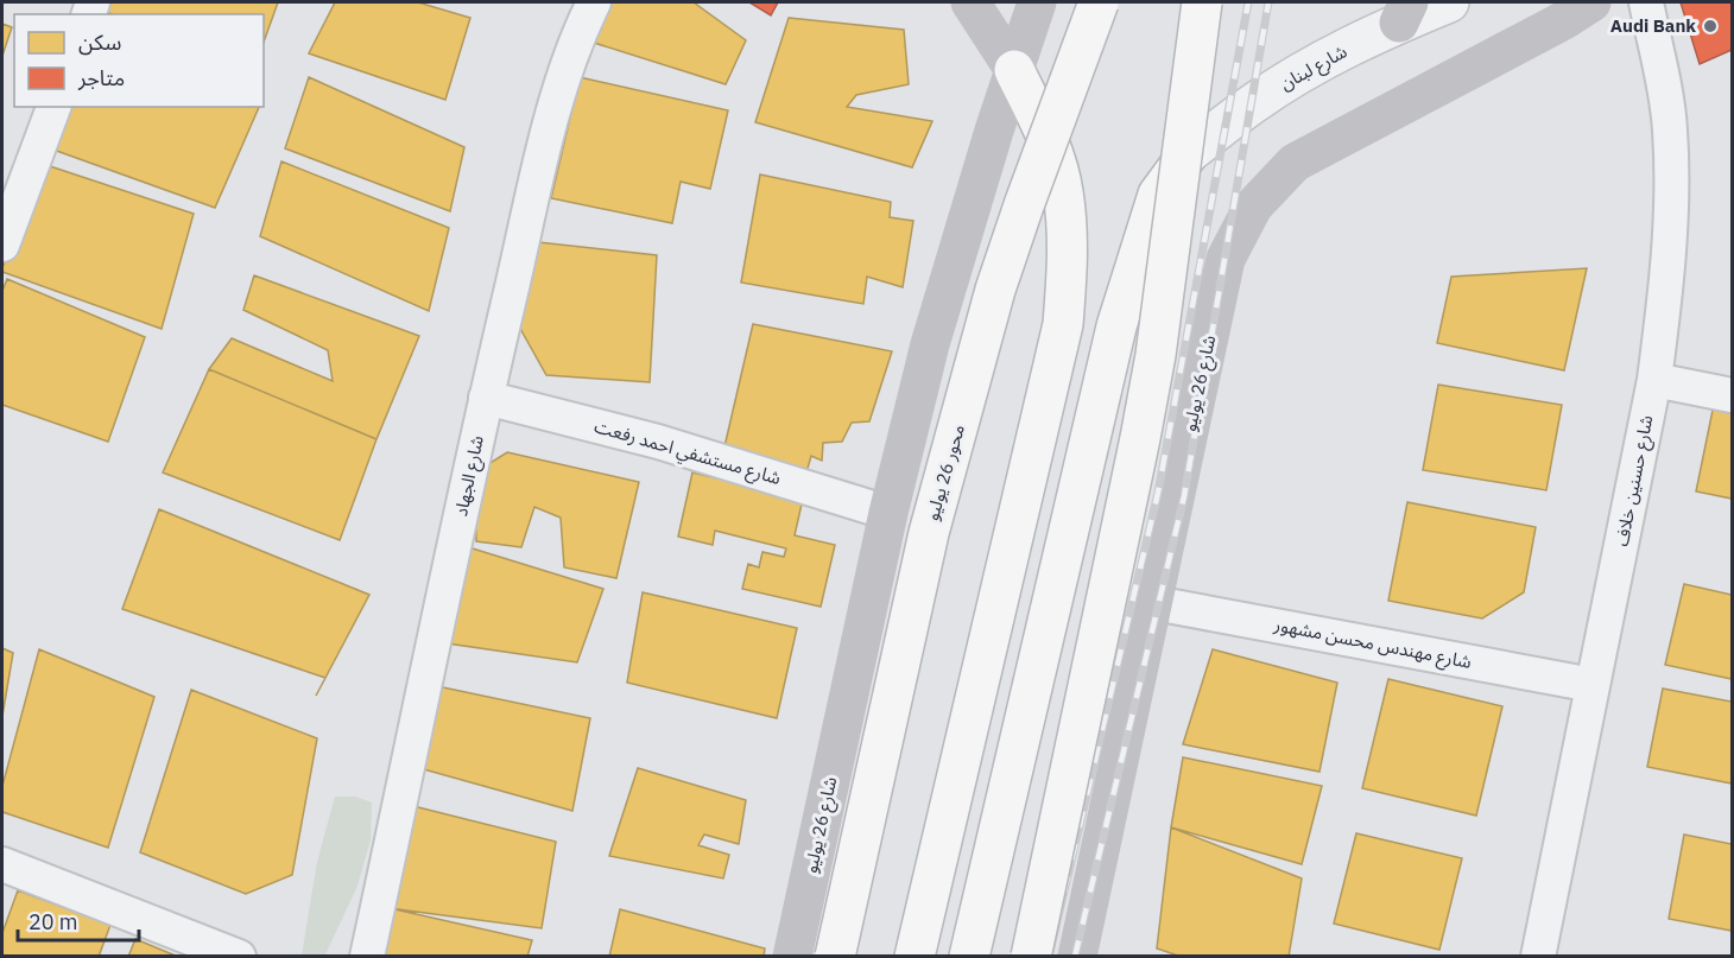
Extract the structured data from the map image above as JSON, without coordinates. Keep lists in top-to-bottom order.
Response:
{
  "streets": {
    "highway": ["محور 26 يوليو"],
    "main road": ["شارع 26 يوليو"],
    "street": [
      "شارع لبنان",
      "شارع مستشفي احمد رفعت",
      "شارع الجهاد",
      "شارع حسنين خلاف",
      "شارع مهندس محسن مشهور"
    ]
  },
  "crossings": [
    ["شارع 26 يوليو", "شارع مستشفي احمد رفعت"],
    ["شارع 26 يوليو", "شارع مهندس محسن مشهور"],
    ["شارع مستشفي احمد رفعت", "شارع الجهاد"],
    ["شارع حسنين خلاف", "شارع مهندس محسن مشهور"]
  ],
  "places": ["Audi Bank"],
  "legend": ["سكن", "متاجر"],
  "scale_bar": "20 m"
}
